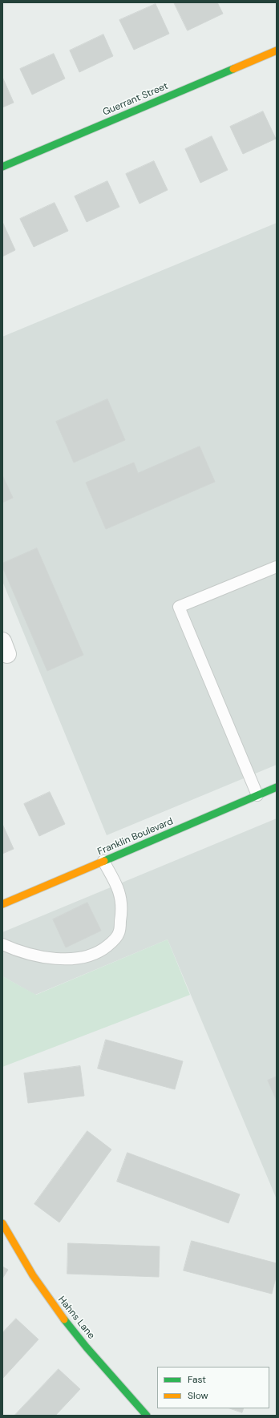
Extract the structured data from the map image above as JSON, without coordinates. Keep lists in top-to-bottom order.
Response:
{
  "streets": {
    "street": ["Guerrant Street", "Franklin Boulevard", "Hahns Lane"]
  },
  "legend": ["Fast", "Slow"]
}
